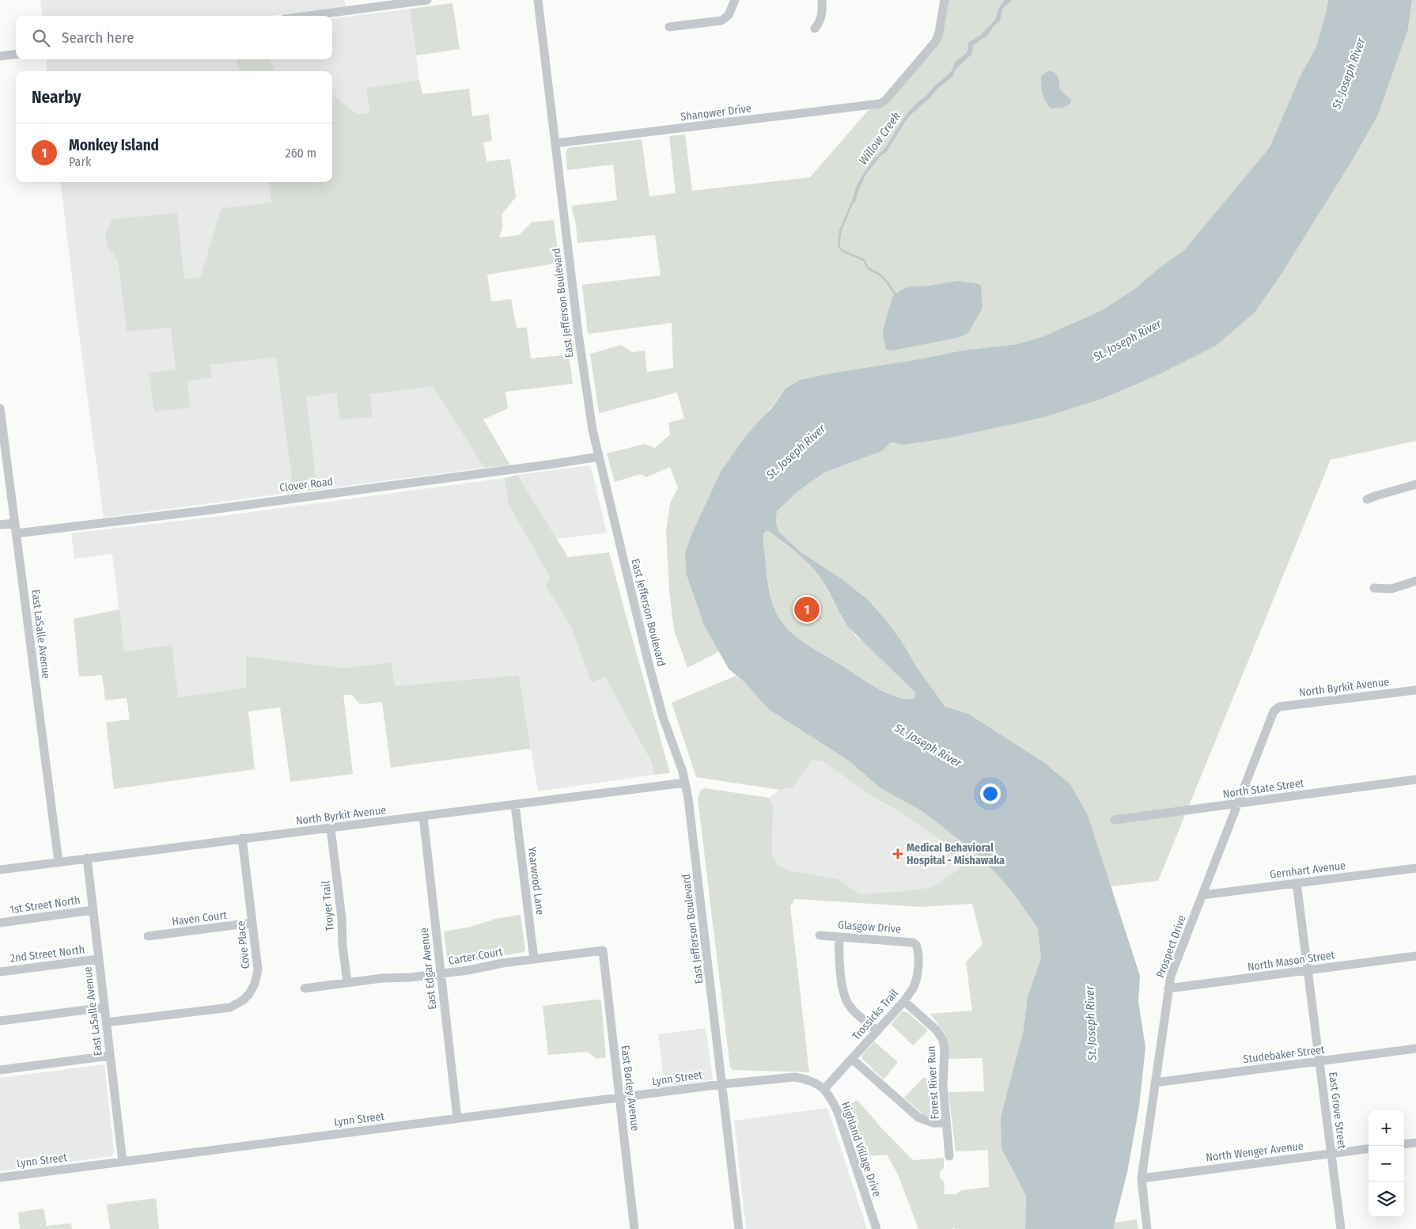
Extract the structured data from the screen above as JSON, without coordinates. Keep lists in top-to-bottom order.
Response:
{
  "streets": {
    "street": [
      "Shanower Drive",
      "East Jefferson Boulevard",
      "Clover Road",
      "East LaSalle Avenue",
      "North Byrkit Avenue",
      "North State Street",
      "Gernhart Avenue",
      "Yearwood Lane",
      "1st Street North",
      "Troyer Trail",
      "Haven Court",
      "Glasgow Drive",
      "Cove Place",
      "Prospect Drive",
      "2nd Street North",
      "Carter Court",
      "North Mason Street",
      "East Edgar Avenue",
      "Trossicks Trail",
      "Studebaker Street",
      "Lynn Street",
      "Forest River Run",
      "East Borley Avenue",
      "East Grove Street",
      "Highland Village Drive",
      "North Wenger Avenue"
    ]
  },
  "crossings": [
    ["Shanower Drive", "East Jefferson Boulevard"],
    ["East Jefferson Boulevard", "Clover Road"],
    ["East Jefferson Boulevard", "North Byrkit Avenue"],
    ["East Jefferson Boulevard", "Lynn Street"],
    ["Clover Road", "East LaSalle Avenue"],
    ["East LaSalle Avenue", "North Byrkit Avenue"],
    ["East LaSalle Avenue", "1st Street North"],
    ["East LaSalle Avenue", "Cove Place"],
    ["East LaSalle Avenue", "2nd Street North"],
    ["East LaSalle Avenue", "Lynn Street"],
    ["North Byrkit Avenue", "Yearwood Lane"],
    ["North Byrkit Avenue", "Troyer Trail"],
    ["North Byrkit Avenue", "Cove Place"],
    ["North Byrkit Avenue", "Prospect Drive"],
    ["North Byrkit Avenue", "East Edgar Avenue"],
    ["North State Street", "Prospect Drive"],
    ["Gernhart Avenue", "Prospect Drive"],
    ["Gernhart Avenue", "East Grove Street"],
    ["Yearwood Lane", "Carter Court"],
    ["Troyer Trail", "Carter Court"],
    ["Haven Court", "Cove Place"],
    ["Glasgow Drive", "Trossicks Trail"],
    ["Prospect Drive", "North Mason Street"],
    ["Prospect Drive", "Studebaker Street"],
    ["Prospect Drive", "North Wenger Avenue"],
    ["Carter Court", "East Edgar Avenue"],
    ["Carter Court", "East Borley Avenue"],
    ["North Mason Street", "East Grove Street"],
    ["East Edgar Avenue", "Lynn Street"],
    ["Trossicks Trail", "Forest River Run"],
    ["Trossicks Trail", "Highland Village Drive"],
    ["Studebaker Street", "East Grove Street"],
    ["Lynn Street", "East Borley Avenue"],
    ["East Grove Street", "North Wenger Avenue"]
  ],
  "water": ["St. Joseph River", "Willow Creek"],
  "places": {
    "health": ["Medical Behavioral Hospital - Mishawaka"]
  },
  "page": {
    "search": "Search here",
    "heading": "Nearby",
    "list": [
      {
        "mark": "1",
        "name": "Monkey Island",
        "note": "Park",
        "value": "260 m"
      }
    ],
    "pins": "1",
    "map_buttons": ["+", "−"]
  }
}
